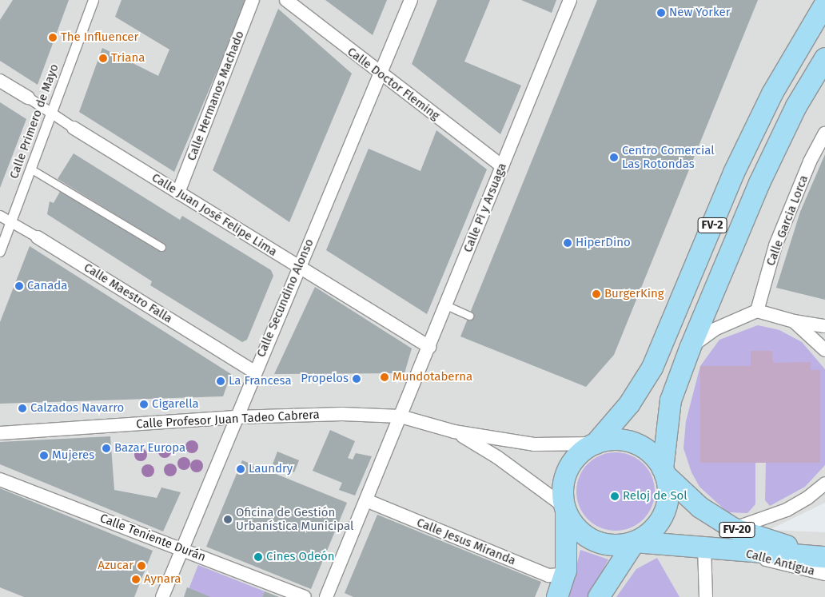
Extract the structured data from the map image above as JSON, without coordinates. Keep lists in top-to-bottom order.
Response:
{
  "streets": {
    "main road": ["FV-2", "FV-20"],
    "street": [
      "Calle Doctor Fleming",
      "Calle Hermanos Machado",
      "Calle Primero de Mayo",
      "Calle Pi y Arsuaga",
      "Calle Juan José Felipe Lima",
      "Calle Garcia Lorca",
      "Calle Maestro Falla",
      "Calle Secundino Alonso",
      "Calle Profesor Juan Tadeo Cabrera",
      "Calle Teniente Durán",
      "Calle Jesus Miranda",
      "Calle Antigua"
    ]
  },
  "crossings": [
    ["Calle Doctor Fleming", "Calle Pi y Arsuaga"],
    ["Calle Doctor Fleming", "Calle Secundino Alonso"],
    ["Calle Hermanos Machado", "Calle Juan José Felipe Lima"],
    ["Calle Primero de Mayo", "Calle Juan José Felipe Lima"],
    ["Calle Primero de Mayo", "Calle Maestro Falla"],
    ["Calle Pi y Arsuaga", "Calle Juan José Felipe Lima"],
    ["Calle Pi y Arsuaga", "Calle Profesor Juan Tadeo Cabrera"],
    ["Calle Pi y Arsuaga", "Calle Jesus Miranda"],
    ["Calle Juan José Felipe Lima", "Calle Secundino Alonso"],
    ["FV-2", "Calle Profesor Juan Tadeo Cabrera"],
    ["FV-2", "FV-20"],
    ["Calle Maestro Falla", "Calle Secundino Alonso"],
    ["Calle Secundino Alonso", "Calle Profesor Juan Tadeo Cabrera"],
    ["Calle Secundino Alonso", "Calle Teniente Durán"],
    ["Calle Profesor Juan Tadeo Cabrera", "FV-20"],
    ["FV-20", "Calle Antigua"]
  ],
  "places": [
    "New Yorker",
    "The Influencer",
    "Triana",
    "Centro Comercial Las Rotondas",
    "HiperDino",
    "Canada",
    "BurgerKing",
    "Mundotaberna",
    "Propelos",
    "La Francesa",
    "Cigarella",
    "Calzados Navarro",
    "Bazar Europa",
    "Mujeres",
    "Laundry",
    "Reloj de Sol",
    "Oficina de Gestión Urbanística Municipal",
    "Cines Odeón",
    "Azucar",
    "Aynara"
  ]
}
